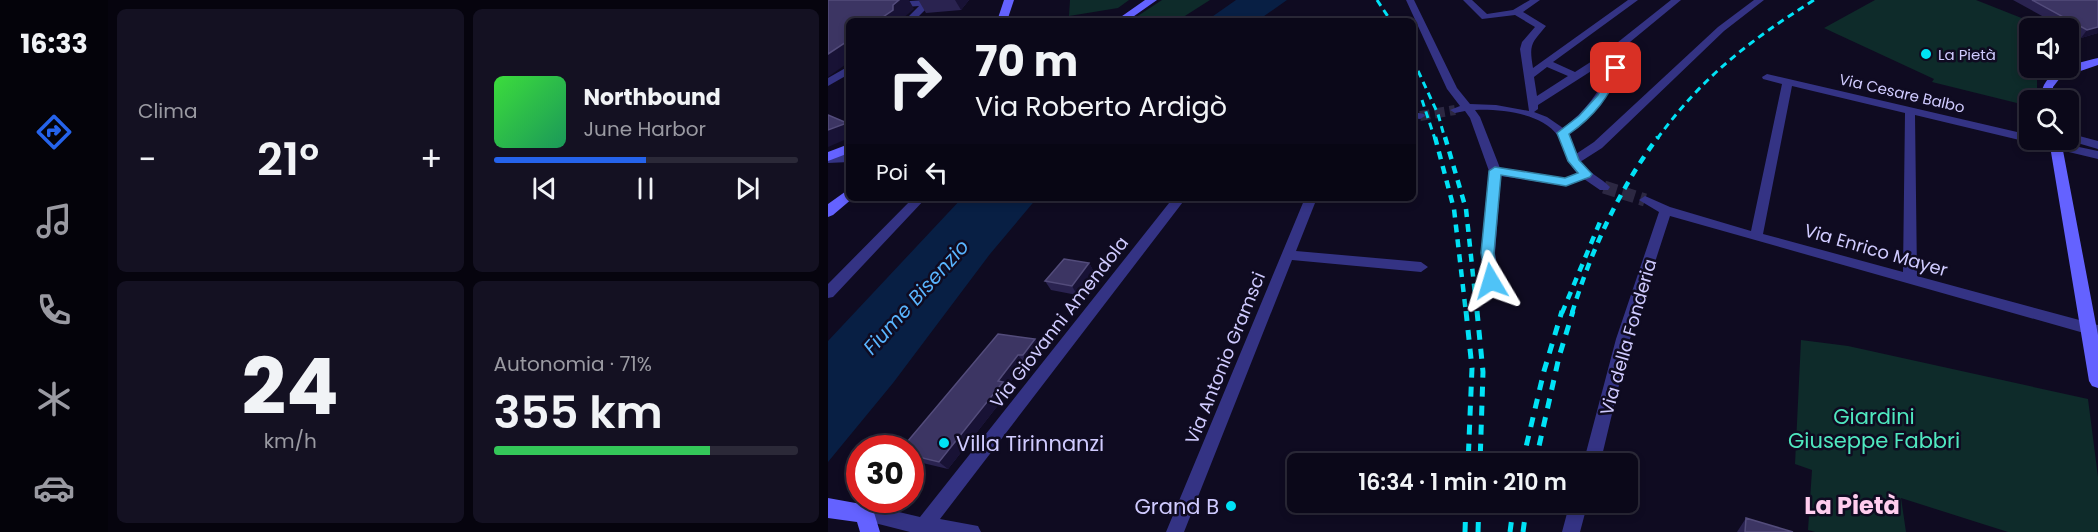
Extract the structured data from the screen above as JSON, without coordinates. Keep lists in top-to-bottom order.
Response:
{
  "streets": {
    "street": [
      "Via Cesare Balbo",
      "Via Enrico Mayer",
      "Via Giovanni Amendola",
      "Via della Fonderia",
      "Via Antonio Gramsci"
    ]
  },
  "crossings": [
    ["Via Enrico Mayer", "Via della Fonderia"]
  ],
  "districts": ["La Pietà"],
  "water": ["Fiume Bisenzio"],
  "parks": ["Giardini Giuseppe Fabbri"],
  "places": ["La Pietà", "Villa Tirinnanzi", "Grand B"],
  "page": {
    "tabs": "16:33",
    "tile": [
      "Clima",
      ["24", "km/h"],
      ["Autonomia · 71%", "355 km"]
    ],
    "turn": ["70 m", "Via Roberto Ardigò"],
    "song": ["Northbound", "June Harbor"],
    "heat": ["−", "21°", "+"],
    "then": "Poi",
    "limit": "30",
    "trip": "16:34 · 1 min · 210 m"
  }
}
